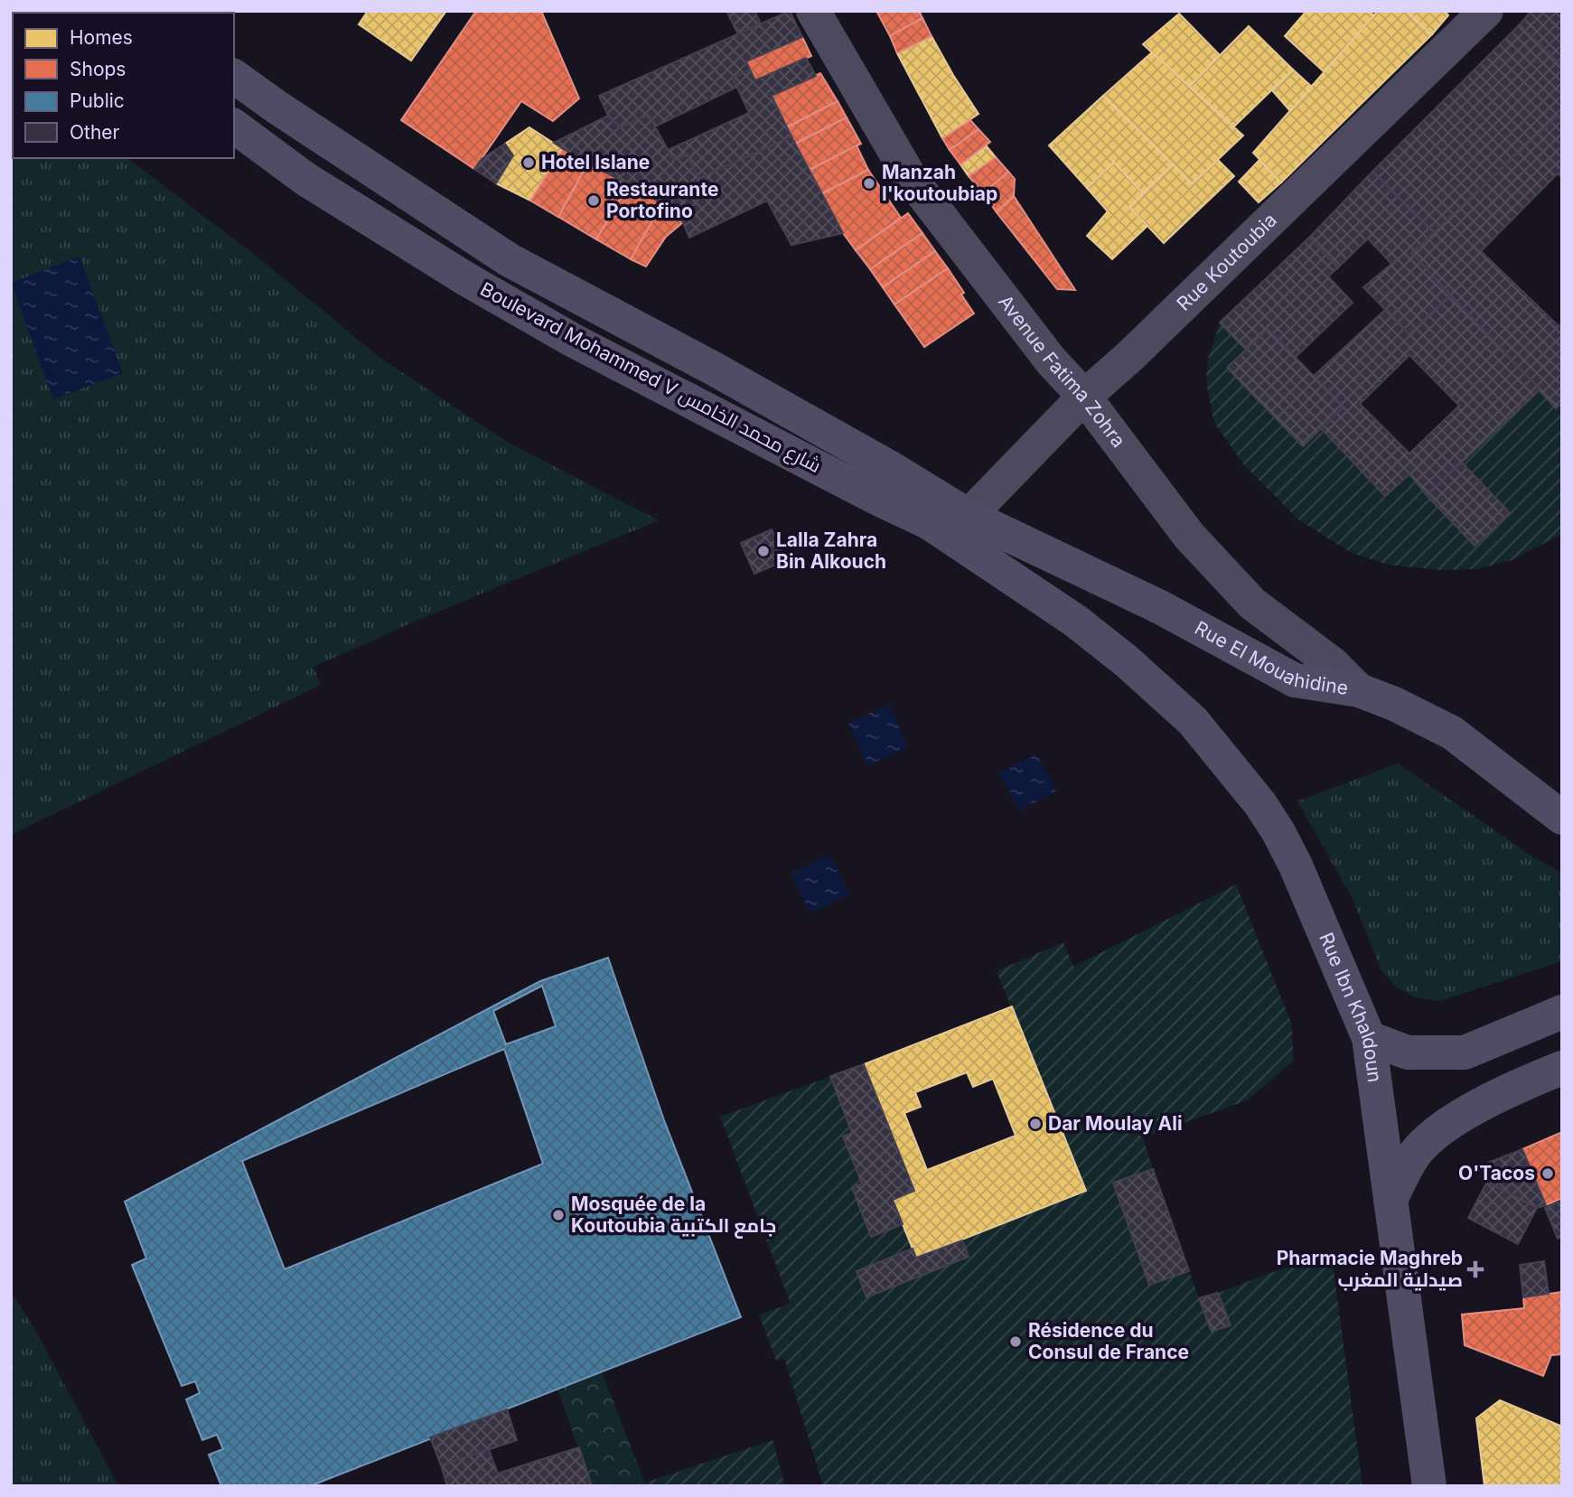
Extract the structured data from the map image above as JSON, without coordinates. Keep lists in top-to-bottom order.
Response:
{
  "streets": {
    "main road": ["Boulevard Mohammed V شارع محمد الخامس", "Rue El Mouahidine", "Rue Ibn Khaldoun"],
    "street": ["Rue Koutoubia", "Avenue Fatima Zohra"]
  },
  "crossings": [
    ["Rue Koutoubia", "Avenue Fatima Zohra"],
    ["Rue Koutoubia", "Boulevard Mohammed V شارع محمد الخامس"],
    ["Rue Koutoubia", "Rue El Mouahidine"],
    ["Avenue Fatima Zohra", "Rue El Mouahidine"],
    ["Boulevard Mohammed V شارع محمد الخامس", "Rue El Mouahidine"],
    ["Boulevard Mohammed V شارع محمد الخامس", "Rue Ibn Khaldoun"]
  ],
  "places": {
    "other": [
      "Hotel Islane",
      "Manzah l'koutoubiap",
      "Restaurante Portofino",
      "Lalla Zahra Bin Alkouch",
      "Dar Moulay Ali",
      "O'Tacos",
      "Mosquée de la Koutoubia جامع الكتبية",
      "Résidence du Consul de France"
    ],
    "health": ["Pharmacie Maghreb صيدلية المغرب"]
  },
  "legend": [
    "Homes",
    "Shops",
    "Public",
    "Other"
  ]
}
